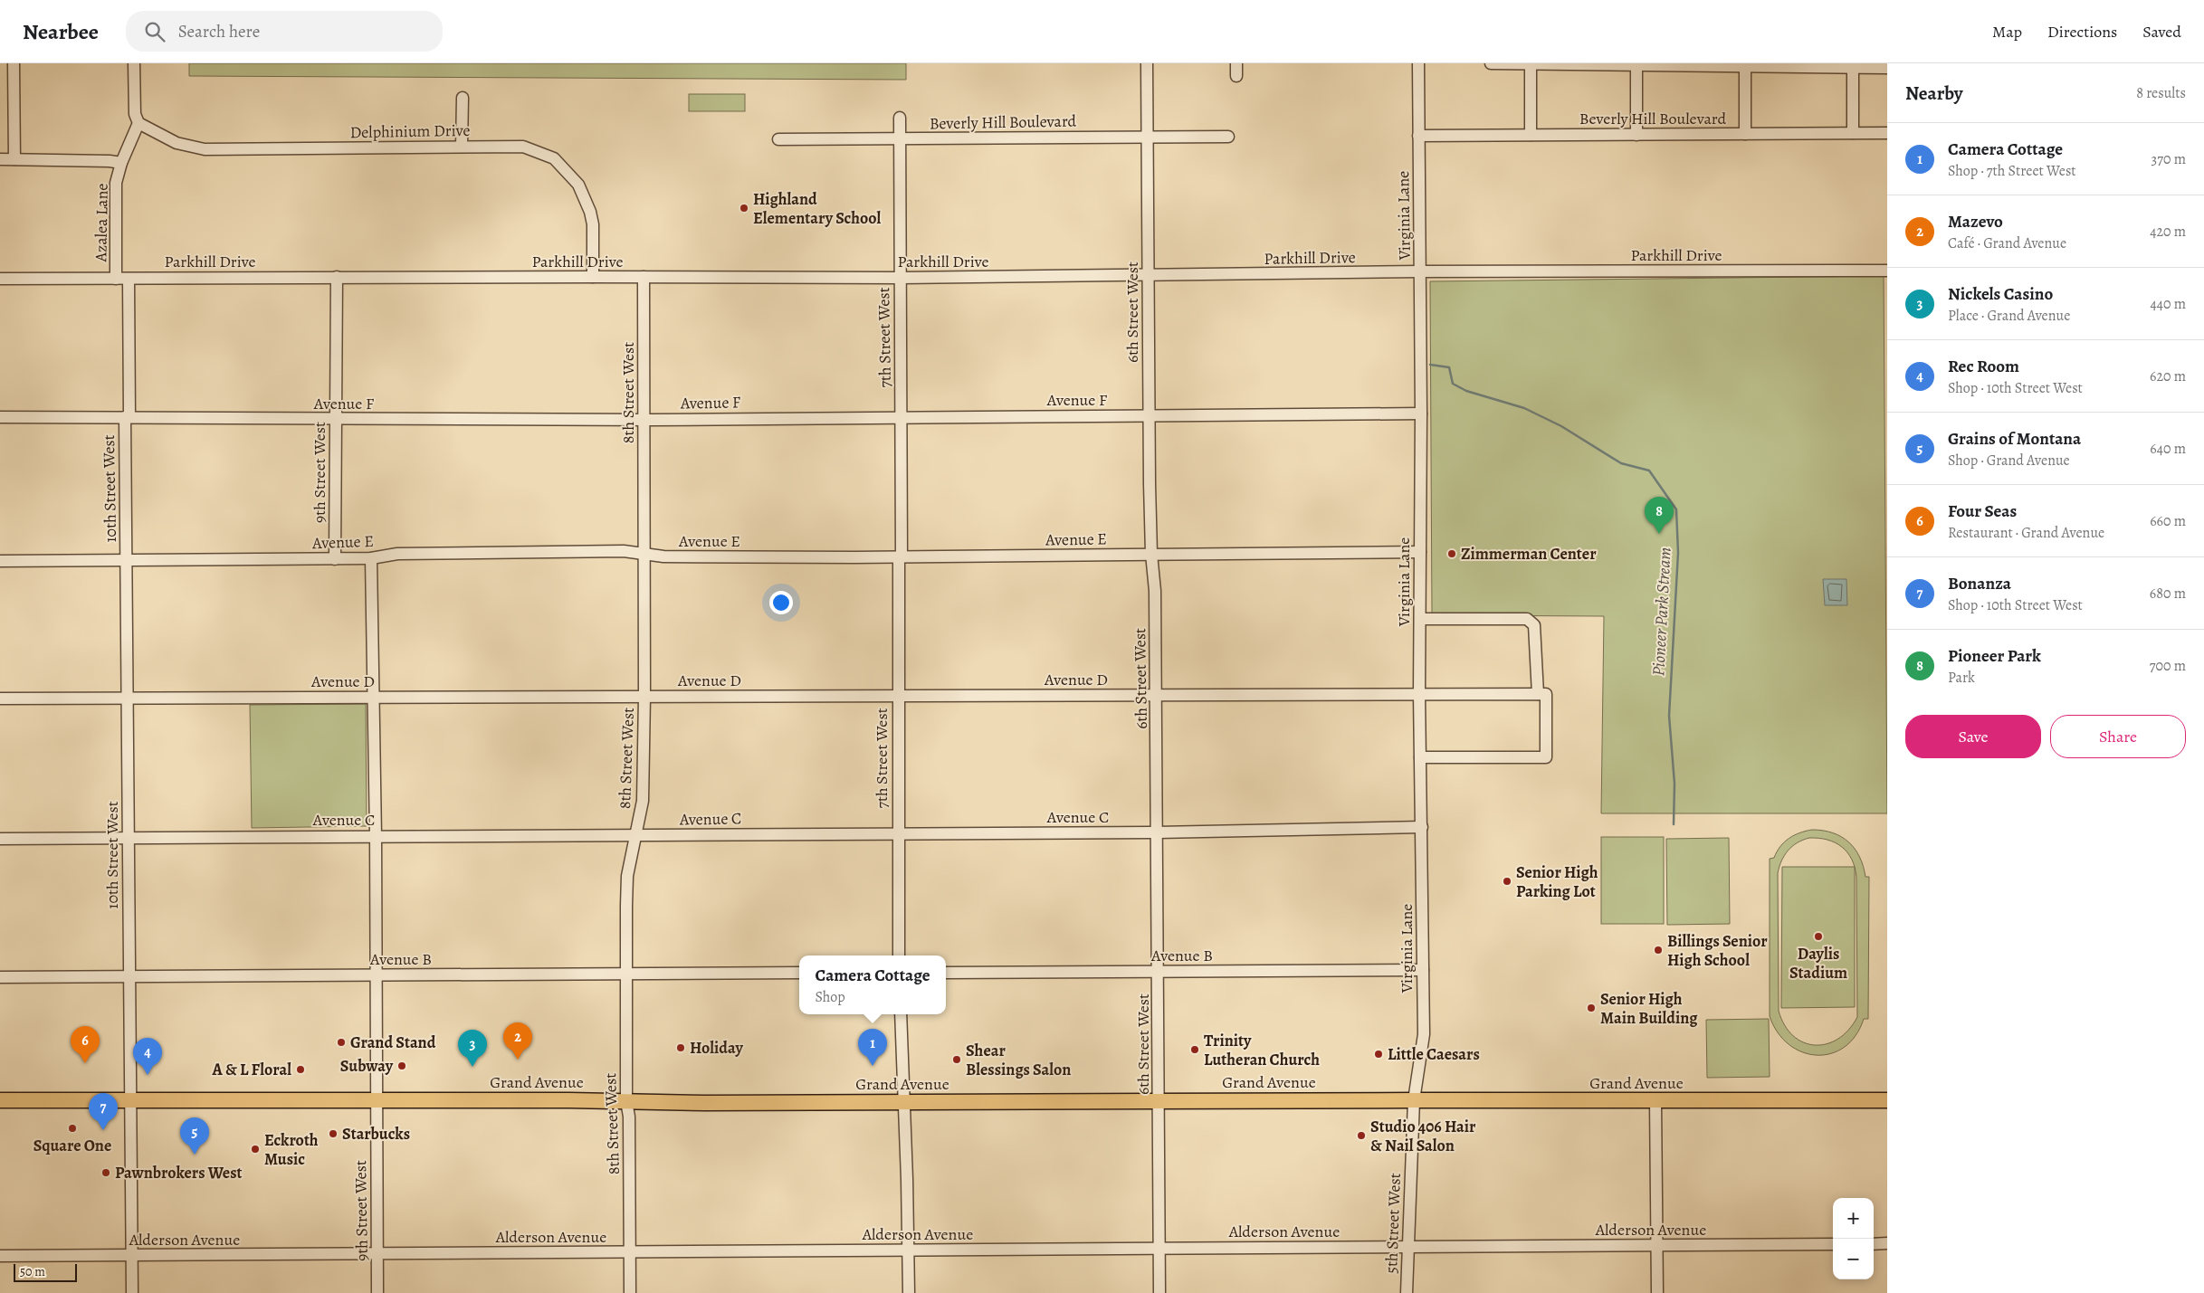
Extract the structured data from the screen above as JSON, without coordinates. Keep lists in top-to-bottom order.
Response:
{
  "streets": {
    "main road": ["Grand Avenue"],
    "street": [
      "Beverly Hill Boulevard",
      "Delphinium Drive",
      "Virginia Lane",
      "Azalea Lane",
      "Parkhill Drive",
      "6th Street West",
      "7th Street West",
      "8th Street West",
      "Avenue F",
      "9th Street West",
      "10th Street West",
      "Avenue E",
      "Avenue D",
      "Avenue C",
      "Avenue B",
      "5th Street West",
      "Alderson Avenue"
    ]
  },
  "crossings": [
    ["Beverly Hill Boulevard", "Virginia Lane"],
    ["Beverly Hill Boulevard", "6th Street West"],
    ["Beverly Hill Boulevard", "7th Street West"],
    ["Delphinium Drive", "Azalea Lane"],
    ["Delphinium Drive", "Parkhill Drive"],
    ["Virginia Lane", "Parkhill Drive"],
    ["Virginia Lane", "Avenue F"],
    ["Virginia Lane", "Avenue E"],
    ["Virginia Lane", "Avenue D"],
    ["Virginia Lane", "Avenue C"],
    ["Virginia Lane", "Avenue B"],
    ["Virginia Lane", "Grand Avenue"],
    ["Virginia Lane", "5th Street West"],
    ["Azalea Lane", "Parkhill Drive"],
    ["Parkhill Drive", "6th Street West"],
    ["Parkhill Drive", "7th Street West"],
    ["Parkhill Drive", "8th Street West"],
    ["Parkhill Drive", "9th Street West"],
    ["Parkhill Drive", "10th Street West"],
    ["6th Street West", "Avenue F"],
    ["6th Street West", "Avenue E"],
    ["6th Street West", "Avenue D"],
    ["6th Street West", "Avenue C"],
    ["6th Street West", "Avenue B"],
    ["6th Street West", "Grand Avenue"],
    ["6th Street West", "Alderson Avenue"],
    ["7th Street West", "Avenue F"],
    ["7th Street West", "Avenue E"],
    ["7th Street West", "Avenue D"],
    ["7th Street West", "Avenue C"],
    ["8th Street West", "Avenue F"],
    ["8th Street West", "Avenue E"],
    ["8th Street West", "Avenue D"],
    ["8th Street West", "Avenue C"],
    ["8th Street West", "Avenue B"],
    ["8th Street West", "Grand Avenue"],
    ["8th Street West", "Alderson Avenue"],
    ["Avenue F", "9th Street West"],
    ["Avenue F", "10th Street West"],
    ["9th Street West", "Avenue E"],
    ["9th Street West", "Avenue D"],
    ["9th Street West", "Avenue C"],
    ["9th Street West", "Avenue B"],
    ["9th Street West", "Grand Avenue"],
    ["9th Street West", "Alderson Avenue"],
    ["10th Street West", "Avenue E"],
    ["10th Street West", "Avenue D"],
    ["10th Street West", "Avenue C"],
    ["10th Street West", "Avenue B"],
    ["10th Street West", "Grand Avenue"],
    ["10th Street West", "Alderson Avenue"],
    ["Grand Avenue", "5th Street West"],
    ["5th Street West", "Alderson Avenue"]
  ],
  "water": ["Pioneer Park Stream"],
  "places": [
    "Highland Elementary School",
    "Zimmerman Center",
    "Senior High Parking Lot",
    "Daylis Stadium",
    "Billings Senior High School",
    "Senior High Main Building",
    "Grand Stand",
    "Holiday",
    "Trinity Lutheran Church",
    "Little Caesars",
    "Shear Blessings Salon",
    "Subway",
    "A & L Floral",
    "Square One",
    "Starbucks",
    "Studio 406 Hair & Nail Salon",
    "Eckroth Music",
    "Pawnbrokers West"
  ],
  "scale_bar": "50 m",
  "page": {
    "header": "Nearbee",
    "search": "Search here",
    "nav": ["Map", "Directions", "Saved"],
    "heading": ["Nearby", "8 results"],
    "list": [
      {
        "mark": "1",
        "name": "Camera Cottage",
        "note": "Shop · 7th Street West",
        "value": "370 m"
      },
      {
        "mark": "2",
        "name": "Mazevo",
        "note": "Café · Grand Avenue",
        "value": "420 m"
      },
      {
        "mark": "3",
        "name": "Nickels Casino",
        "note": "Place · Grand Avenue",
        "value": "440 m"
      },
      {
        "mark": "4",
        "name": "Rec Room",
        "note": "Shop · 10th Street West",
        "value": "620 m"
      },
      {
        "mark": "5",
        "name": "Grains of Montana",
        "note": "Shop · Grand Avenue",
        "value": "640 m"
      },
      {
        "mark": "6",
        "name": "Four Seas",
        "note": "Restaurant · Grand Avenue",
        "value": "660 m"
      },
      {
        "mark": "7",
        "name": "Bonanza",
        "note": "Shop · 10th Street West",
        "value": "680 m"
      },
      {
        "mark": "8",
        "name": "Pioneer Park",
        "note": "Park",
        "value": "700 m"
      }
    ],
    "pins": [
      "8",
      "2",
      "6",
      "1",
      "3",
      "4",
      "7",
      "5"
    ],
    "buttons": ["Save", "Share"],
    "popup": ["Camera Cottage", "Shop"],
    "map_buttons": ["+", "−"],
    "scale": "50 m"
  }
}
